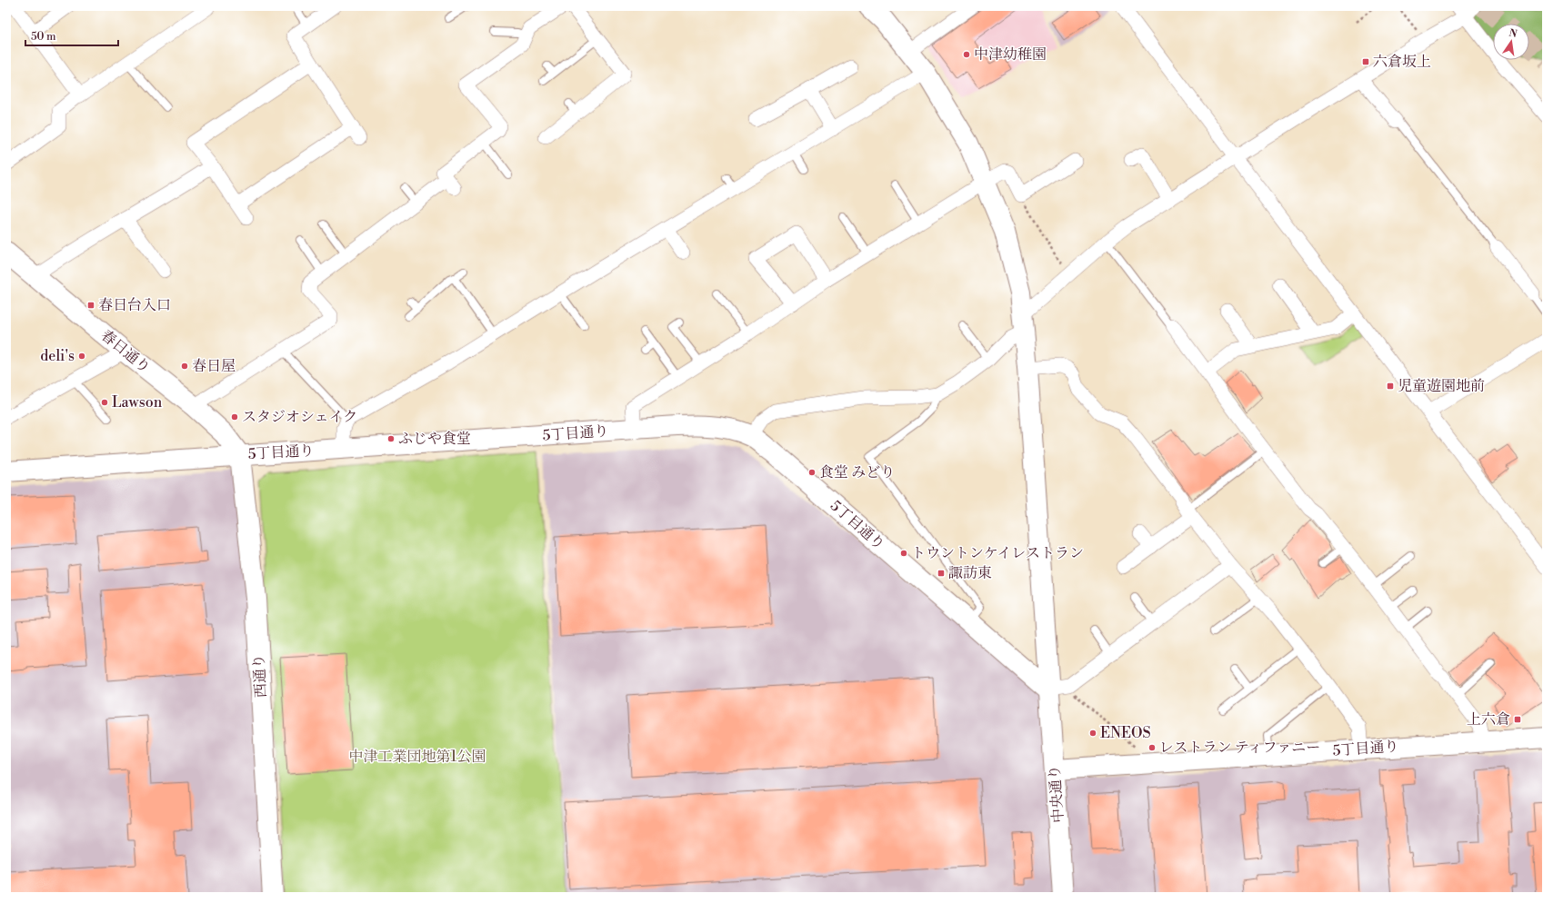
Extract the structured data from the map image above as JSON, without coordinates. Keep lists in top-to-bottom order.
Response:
{
  "streets": {
    "street": [
      "春日通り",
      "5丁目通り",
      "西通り",
      "中央通り"
    ]
  },
  "crossings": [
    ["春日通り", "5丁目通り"],
    ["春日通り", "西通り"],
    ["5丁目通り", "西通り"],
    ["5丁目通り", "中央通り"]
  ],
  "parks": ["中津工業団地第1公園"],
  "places": {
    "other": [
      "中津幼稚園",
      "deli's",
      "春日屋",
      "Lawson",
      "スタジオシェイク",
      "ふじや食堂",
      "食堂 みどり",
      "トウントンケイレストラン",
      "ENEOS",
      "レストラン ティファニー"
    ],
    "transit": [
      "六倉坂上",
      "春日台入口",
      "児童遊園地前",
      "諏訪東",
      "上六倉"
    ]
  },
  "scale_bar": "50 m",
  "north": "top"
}
